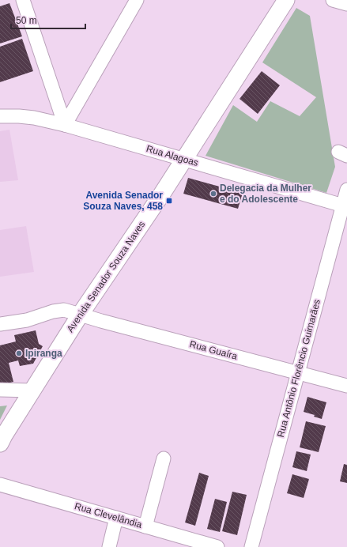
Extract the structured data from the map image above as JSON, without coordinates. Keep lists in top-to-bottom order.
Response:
{
  "streets": {
    "main road": ["Avenida Senador Souza Naves"],
    "street": [
      "Rua Alagoas",
      "Rua Guaíra",
      "Rua Antônio Florêncio Guimarães",
      "Rua Clevelândia"
    ]
  },
  "crossings": [
    ["Rua Alagoas", "Avenida Senador Souza Naves"],
    ["Rua Alagoas", "Rua Antônio Florêncio Guimarães"],
    ["Avenida Senador Souza Naves", "Rua Guaíra"],
    ["Rua Guaíra", "Rua Antônio Florêncio Guimarães"]
  ],
  "places": {
    "other": ["Delegacia da Mulher e do Adolescente", "Ipiranga"],
    "transit": ["Avenida Senador Souza Naves, 458"]
  },
  "scale_bar": "50 m"
}
